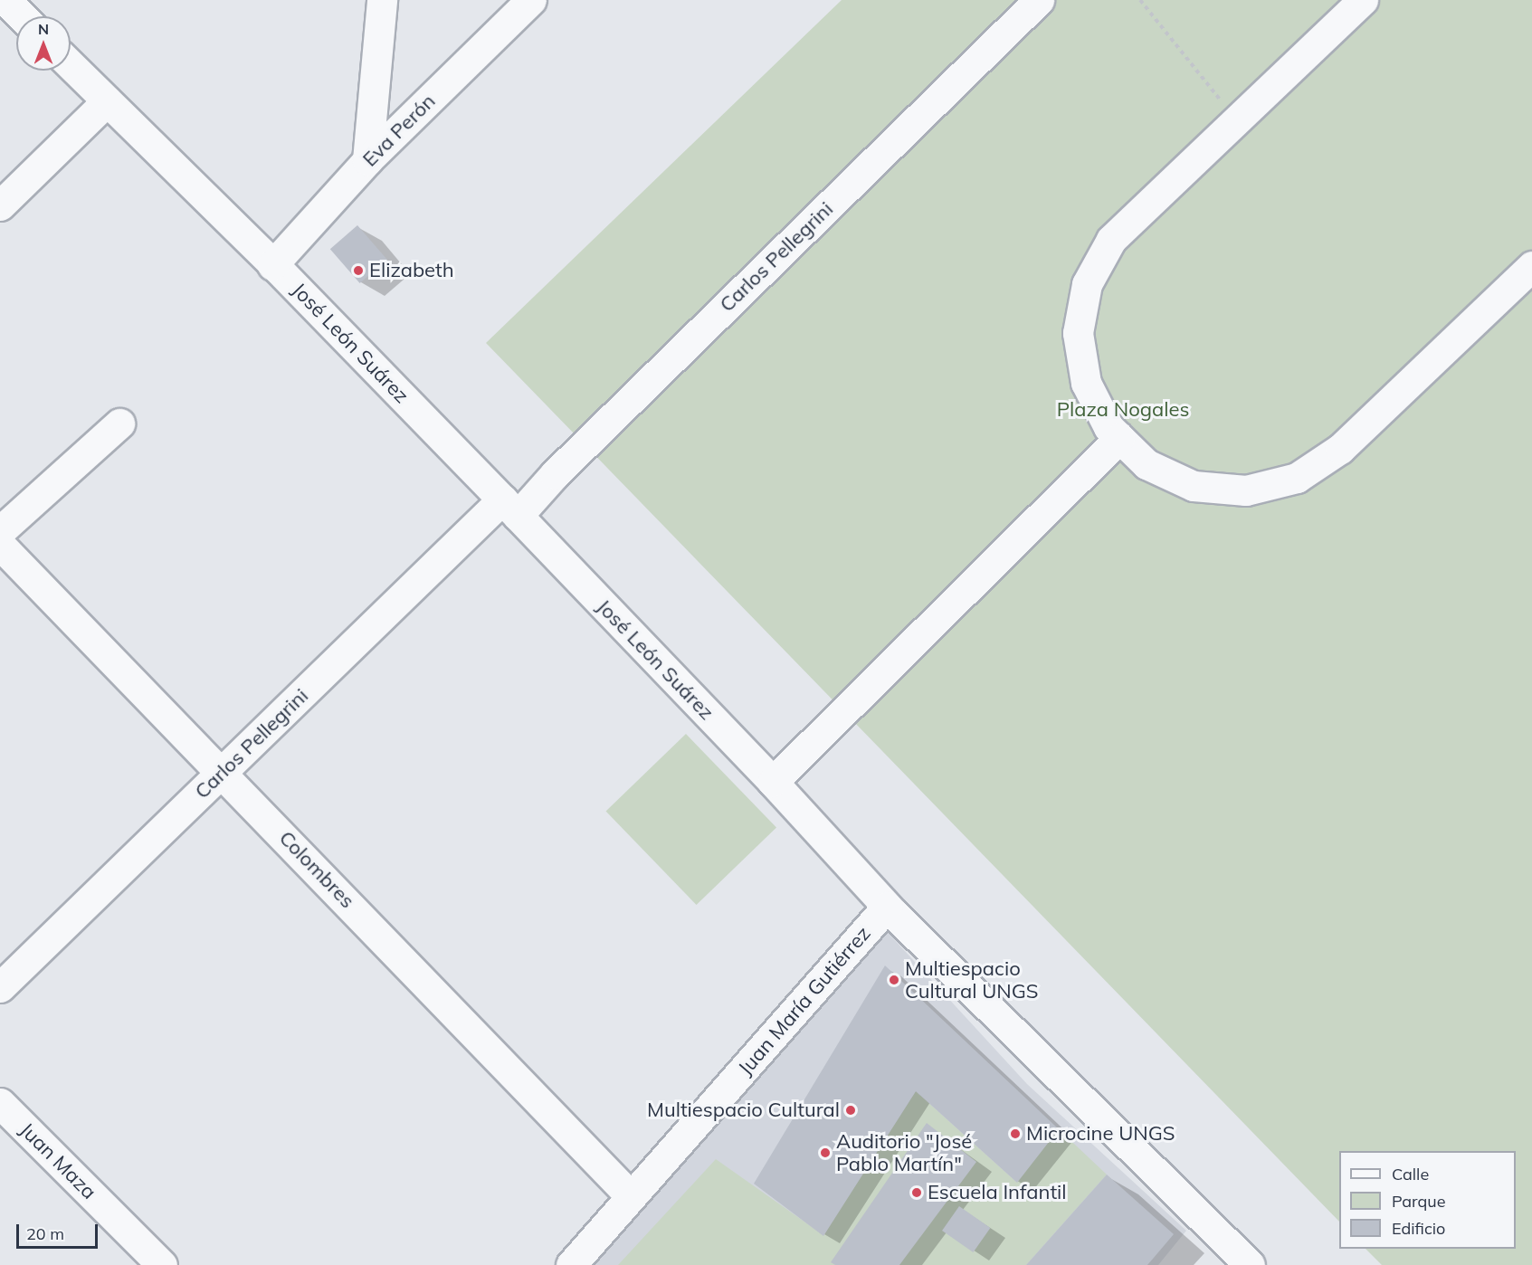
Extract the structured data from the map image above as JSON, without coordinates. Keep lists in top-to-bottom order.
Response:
{
  "streets": {
    "street": [
      "Eva Perón",
      "Carlos Pellegrini",
      "José León Suárez",
      "Colombres",
      "Juan María Gutiérrez",
      "Juan Maza"
    ]
  },
  "crossings": [
    ["Eva Perón", "José León Suárez"],
    ["Carlos Pellegrini", "José León Suárez"],
    ["Carlos Pellegrini", "Colombres"],
    ["José León Suárez", "Juan María Gutiérrez"],
    ["Colombres", "Juan María Gutiérrez"]
  ],
  "parks": ["Plaza Nogales"],
  "places": [
    "Elizabeth",
    "Multiespacio Cultural UNGS",
    "Multiespacio Cultural",
    "Microcine UNGS",
    "Auditorio \"José Pablo Martín\"",
    "Escuela Infantil"
  ],
  "legend": ["Calle", "Parque", "Edificio"],
  "scale_bar": "20 m",
  "north": "top"
}
